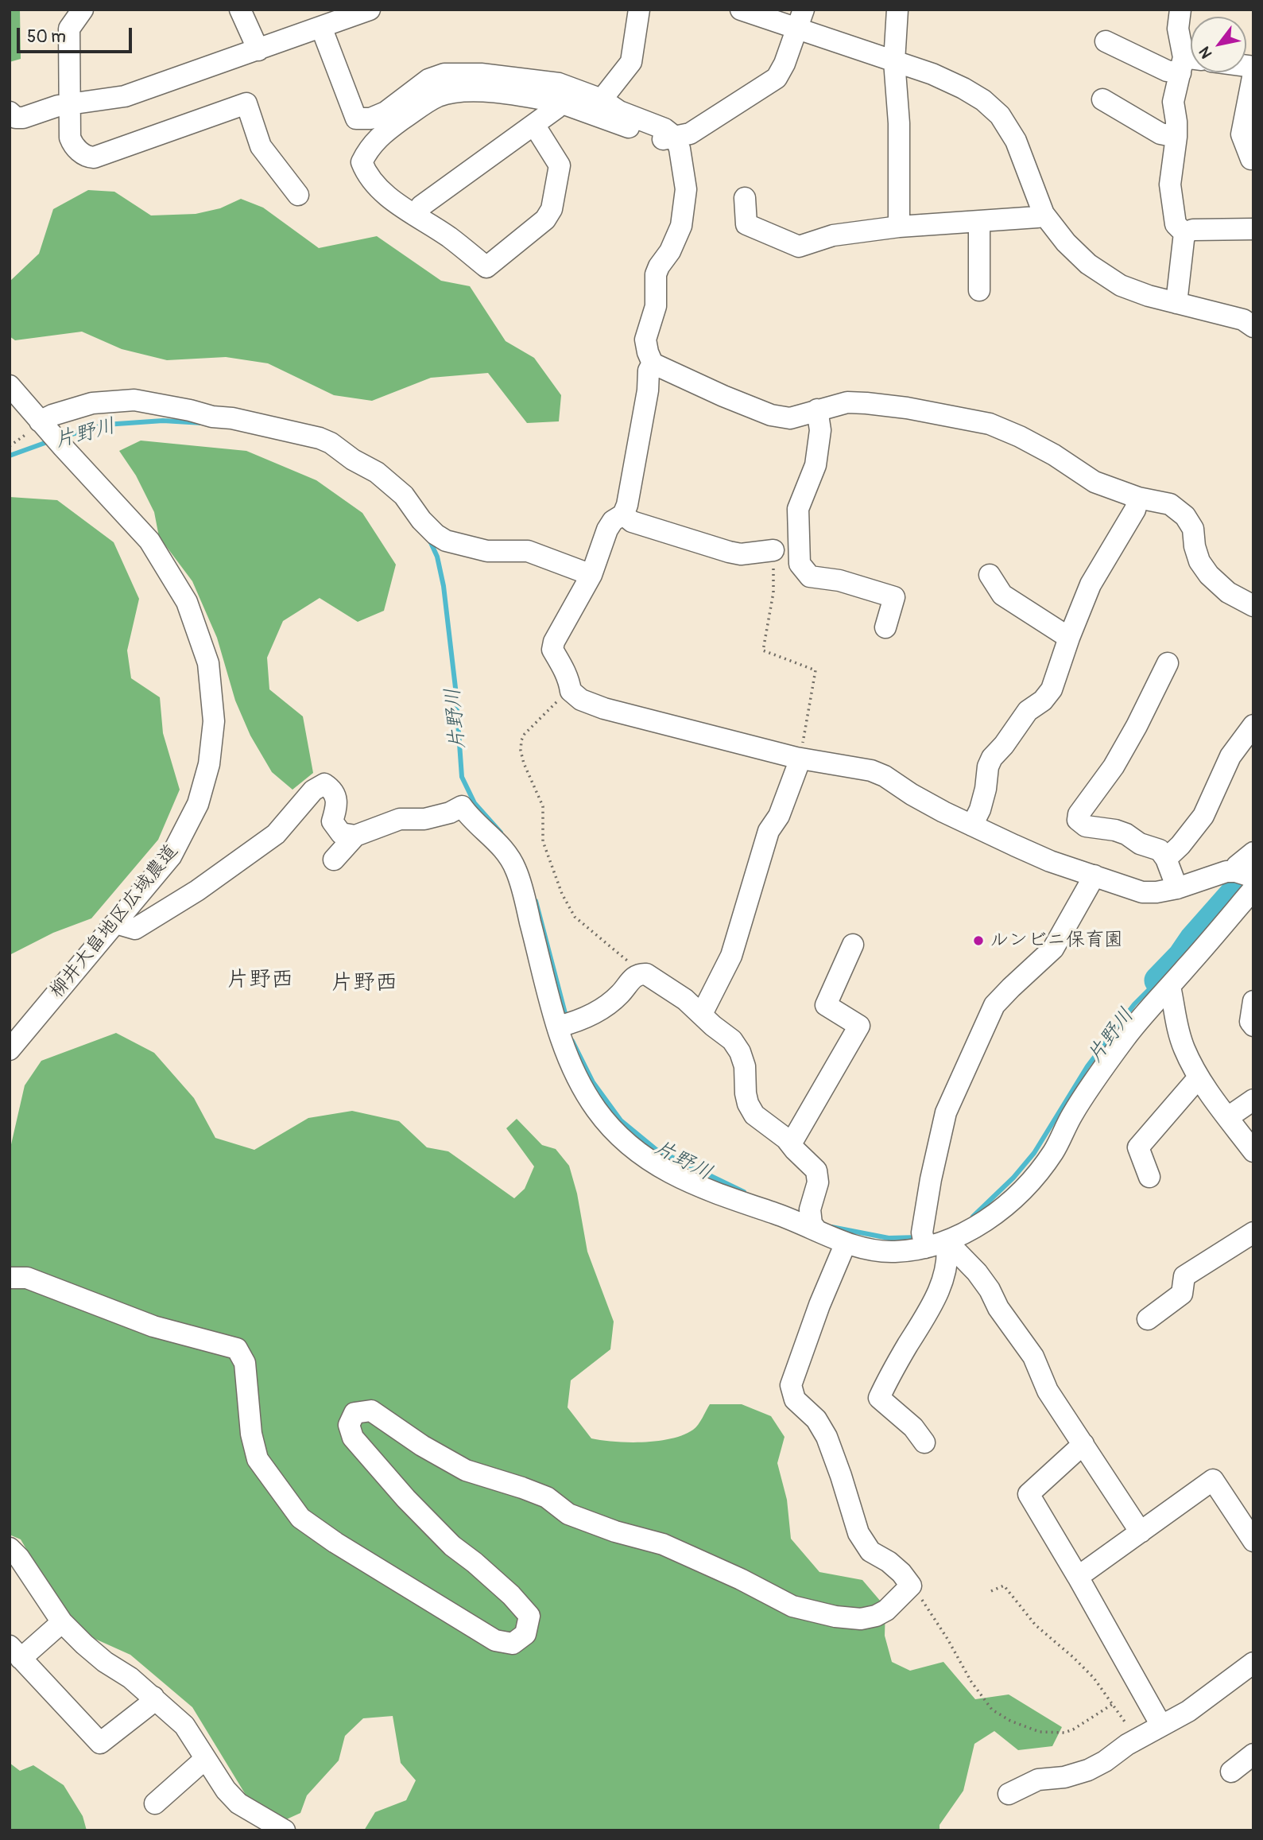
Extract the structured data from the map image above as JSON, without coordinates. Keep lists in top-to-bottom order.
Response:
{
  "streets": {
    "street": ["柳井大畠地区広域農道"]
  },
  "districts": ["片野西", "片野西"],
  "water": ["片野川"],
  "places": ["ルンビニ保育園"],
  "scale_bar": "50 m",
  "north": "bottom left"
}
